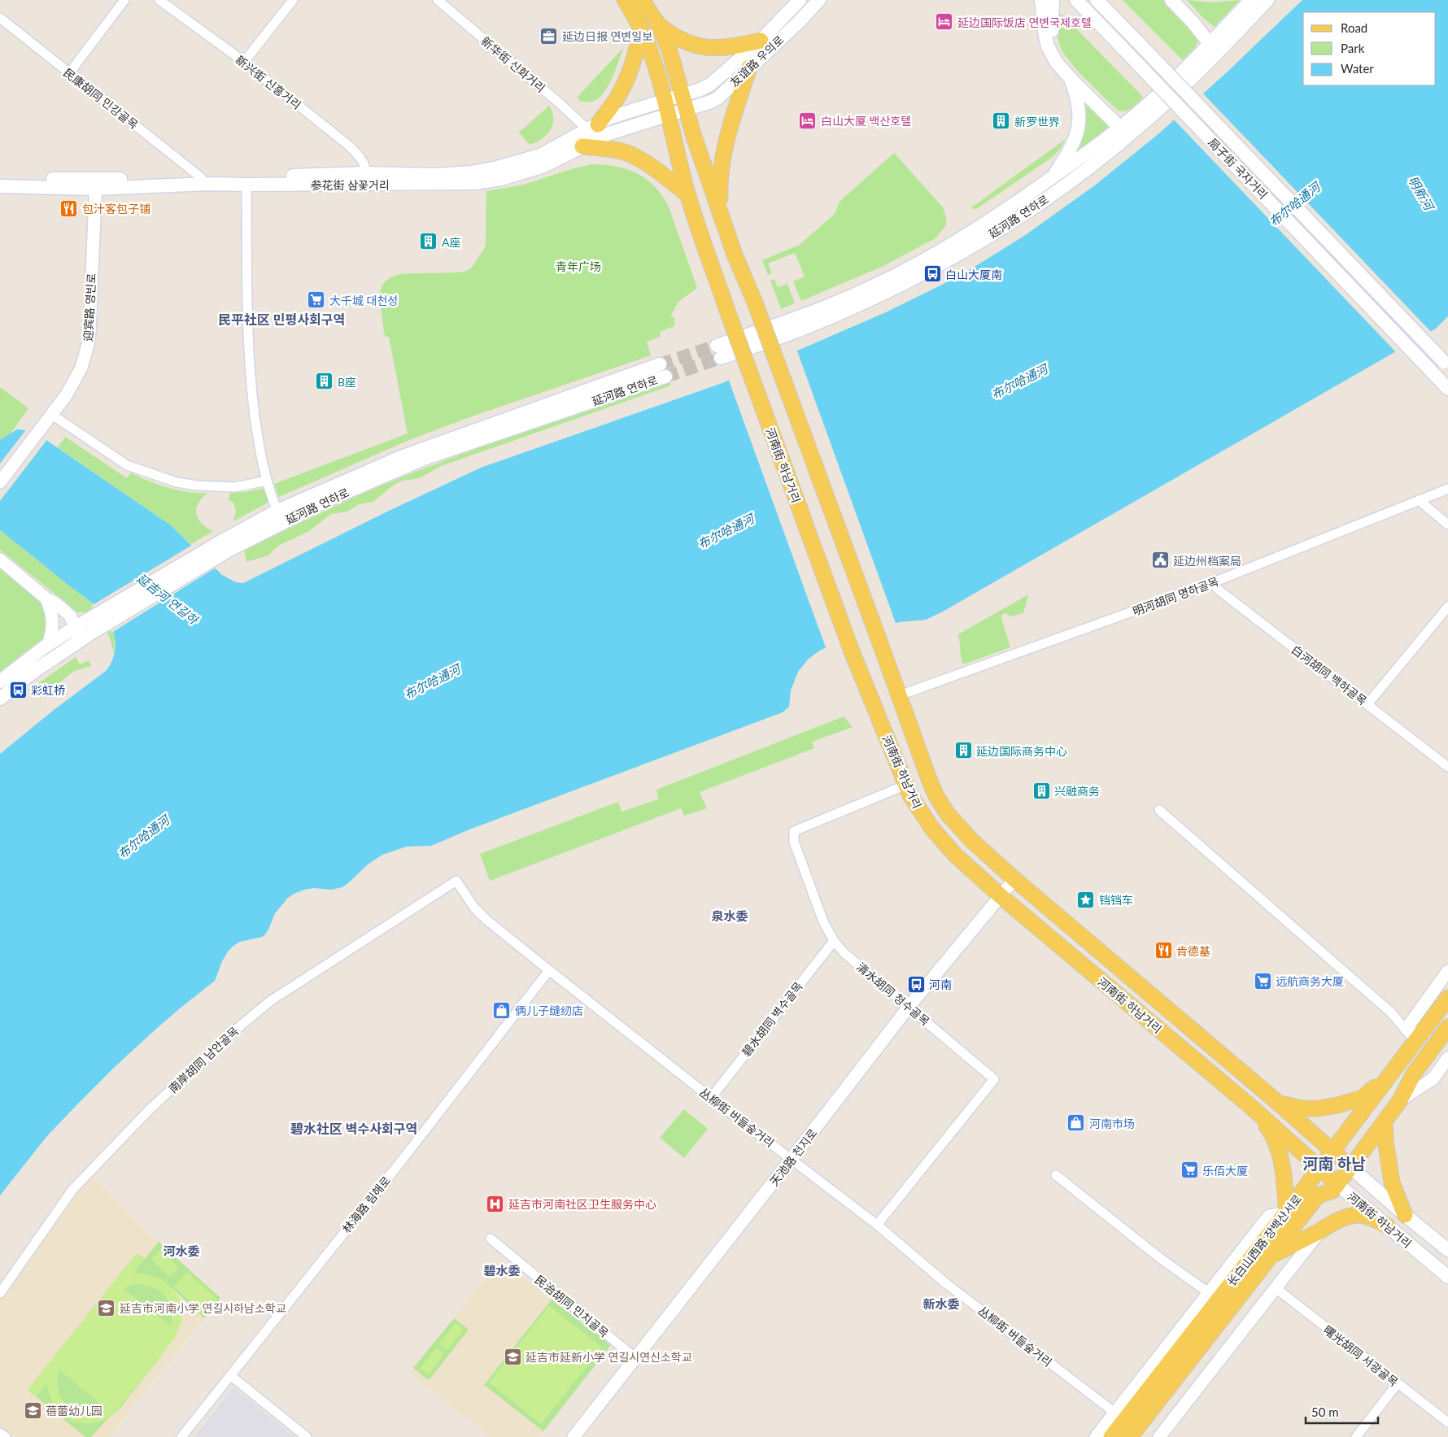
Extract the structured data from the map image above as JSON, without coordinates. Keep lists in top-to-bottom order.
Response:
{
  "streets": {
    "main road": [
      "友谊路 우의로",
      "局子街 국자거리",
      "参花街 삼꽃거리",
      "延河路 연하로",
      "河南街 하남거리",
      "长白山西路 장백산서로"
    ],
    "street": [
      "新华街 신화거리",
      "新兴街 신흥거리",
      "民康胡同 민강골목",
      "迎宾路 영빈로",
      "明河胡同 명하골목",
      "白河胡同 백하골목",
      "清水胡同 청수골목",
      "碧水胡同 벽수골목",
      "南岸胡同 남안골목",
      "丛柳街 버들숲거리",
      "天池路 천지로",
      "林海路 림해로",
      "民治胡同 민치골목",
      "曙光胡同 서광골목"
    ]
  },
  "crossings": [
    ["友谊路 우의로", "参花街 삼꽃거리"],
    ["友谊路 우의로", "河南街 하남거리"],
    ["新华街 신화거리", "参花街 삼꽃거리"],
    ["新兴街 신흥거리", "参花街 삼꽃거리"],
    ["民康胡同 민강골목", "参花街 삼꽃거리"],
    ["参花街 삼꽃거리", "迎宾路 영빈로"],
    ["参花街 삼꽃거리", "河南街 하남거리"],
    ["河南街 하남거리", "明河胡同 명하골목"],
    ["河南街 하남거리", "清水胡同 청수골목"],
    ["河南街 하남거리", "天池路 천지로"],
    ["河南街 하남거리", "长白山西路 장백산서로"],
    ["明河胡同 명하골목", "白河胡同 백하골목"],
    ["清水胡同 청수골목", "碧水胡同 벽수골목"],
    ["清水胡同 청수골목", "丛柳街 버들숲거리"],
    ["清水胡同 청수골목", "天池路 천지로"],
    ["碧水胡同 벽수골목", "丛柳街 버들숲거리"],
    ["南岸胡同 남안골목", "丛柳街 버들숲거리"],
    ["丛柳街 버들숲거리", "天池路 천지로"],
    ["丛柳街 버들숲거리", "林海路 림해로"],
    ["丛柳街 버들숲거리", "长白山西路 장백산서로"],
    ["天池路 천지로", "民治胡同 민치골목"]
  ],
  "districts": [
    "民平社区 민평사회구역",
    "泉水委",
    "碧水社区 벽수사회구역",
    "河南 하남",
    "河水委",
    "碧水委",
    "新水委"
  ],
  "water": ["明新河", "布尔哈通河", "延吉河 연길하"],
  "parks": ["青年广场"],
  "places": {
    "hotel": ["延边国际饭店 연변국제호텔", "白山大厦 백산호텔"],
    "office": ["延边日报 연변일보"],
    "building": [
      "新罗世界",
      "A座",
      "B座",
      "延边国际商务中心",
      "兴融商务"
    ],
    "restaurant": ["包汁客包子铺", "肯德基"],
    "bus stop": ["白山大厦南", "彩虹桥", "河南"],
    "supermarket": ["大千城 대천성", "远航商务大厦", "乐佰大厦"],
    "public building": ["延边州档案局"],
    "place": ["铛铛车"],
    "shop": ["俩儿子缝纫店", "河南市场"],
    "hospital": ["延吉市河南社区卫生服务中心"],
    "school or university": ["延吉市河南小学 연길시하남소학교", "延吉市延新小学 연길시연신소학교", "蓓蕾幼儿园"]
  },
  "legend": ["Road", "Park", "Water"],
  "scale_bar": "50 m"
}
